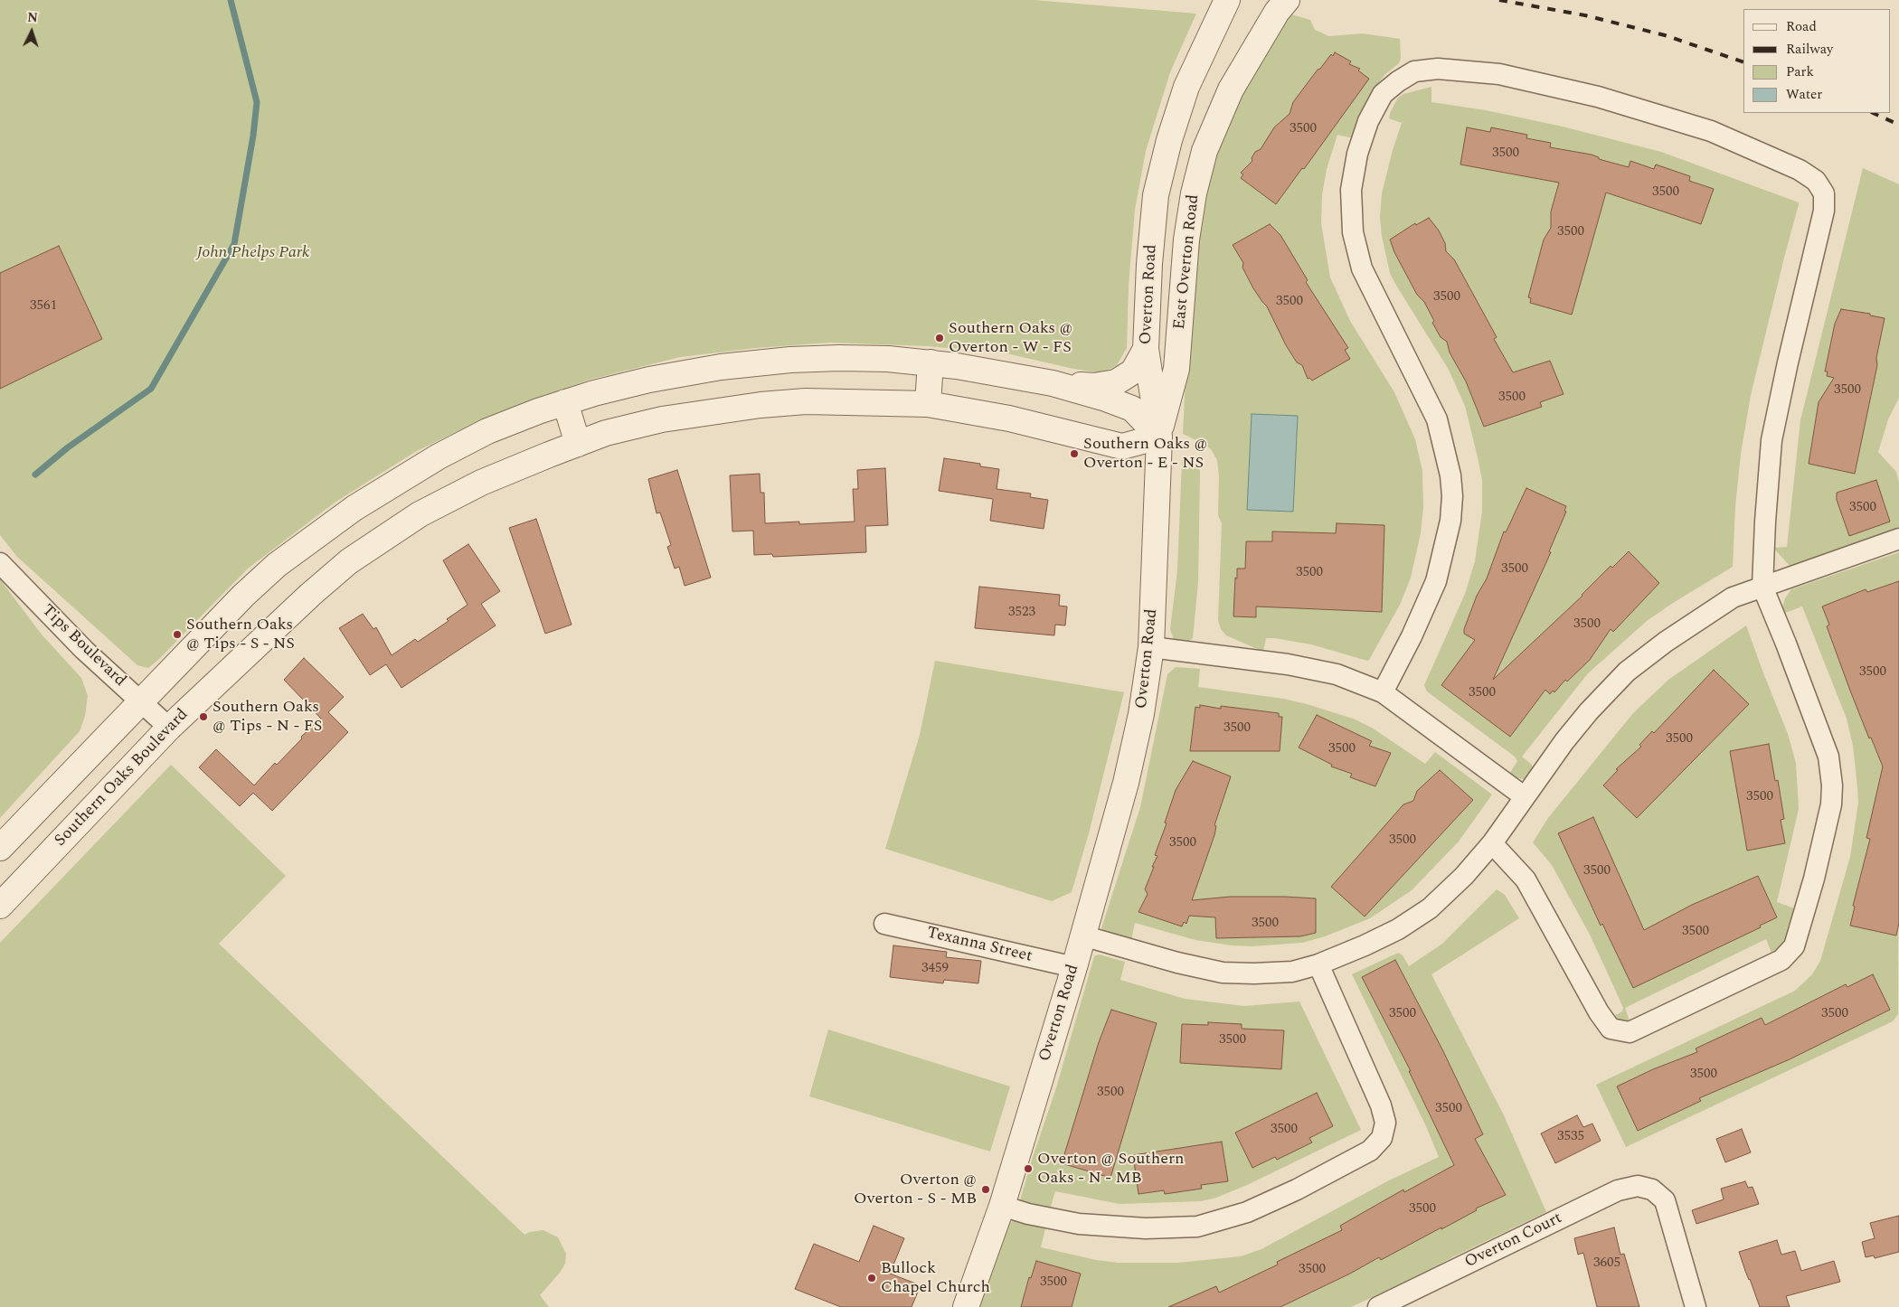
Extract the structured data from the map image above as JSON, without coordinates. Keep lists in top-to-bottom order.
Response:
{
  "streets": {
    "street": [
      "East Overton Road",
      "Overton Road",
      "Tips Boulevard",
      "Southern Oaks Boulevard",
      "Texanna Street",
      "Overton Court"
    ]
  },
  "crossings": [
    ["East Overton Road", "Overton Road"],
    ["East Overton Road", "Southern Oaks Boulevard"],
    ["Overton Road", "Southern Oaks Boulevard"],
    ["Overton Road", "Texanna Street"],
    ["Tips Boulevard", "Southern Oaks Boulevard"]
  ],
  "parks": ["John Phelps Park"],
  "places": [
    "Southern Oaks @ Overton - W - FS",
    "Southern Oaks @ Overton - E - NS",
    "Southern Oaks @ Tips - S - NS",
    "Southern Oaks @ Tips - N - FS",
    "Overton @ Southern Oaks - N - MB",
    "Overton @ Overton - S - MB",
    "Bullock Chapel Church"
  ],
  "house_numbers": [
    "3500",
    "3500",
    "3500",
    "3500",
    "3500",
    "3500",
    "3561",
    "3500",
    "3500",
    "3500",
    "3500",
    "3500",
    "3523",
    "3500",
    "3500",
    "3500",
    "3500",
    "3500",
    "3500",
    "3500",
    "3500",
    "3500",
    "3500",
    "3500",
    "3500",
    "3459",
    "3500",
    "3500",
    "3500",
    "3500",
    "3500",
    "3500",
    "3500",
    "3535",
    "3500",
    "3605",
    "3500",
    "3500"
  ],
  "legend": [
    "Road",
    "Railway",
    "Park",
    "Water"
  ],
  "north": "top"
}
